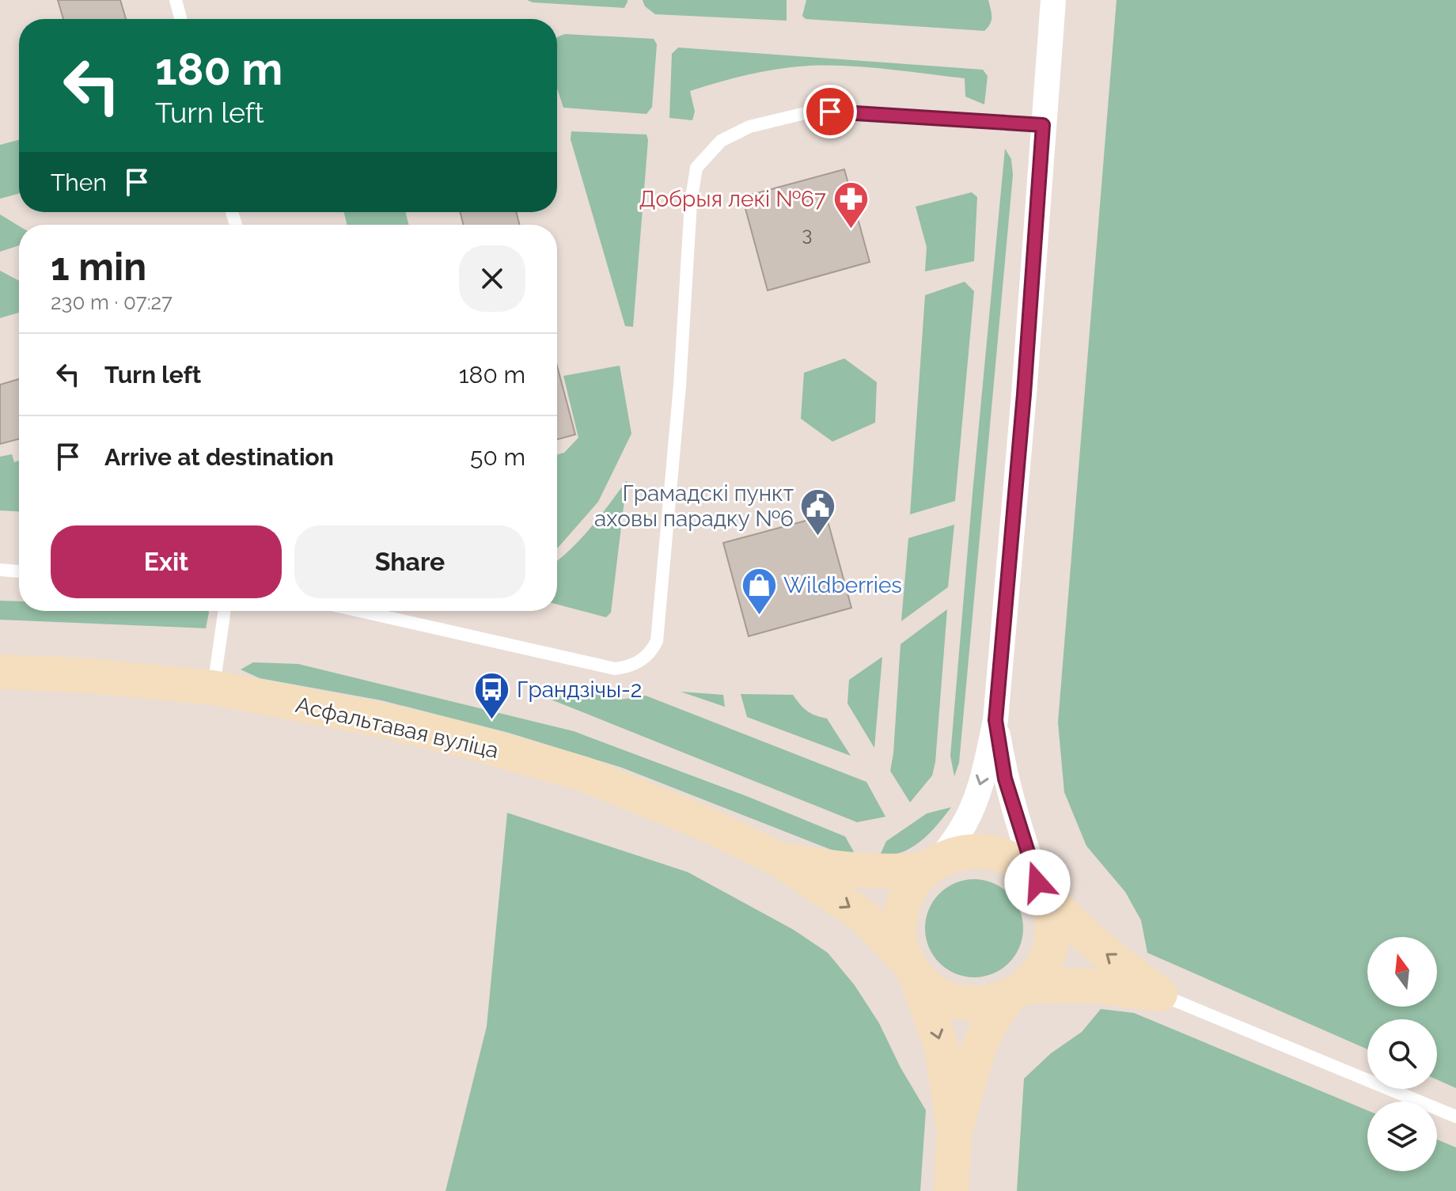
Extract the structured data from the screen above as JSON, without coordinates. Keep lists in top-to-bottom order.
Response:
{
  "streets": {
    "street": ["Асфальтавая вуліца"]
  },
  "places": {
    "pharmacy": ["Добрыя лекі №67"],
    "public building": ["Грамадскі пункт аховы парадку №6"],
    "shop": ["Wildberries"],
    "bus stop": ["Грандзічы-2"]
  },
  "house_numbers": ["3"],
  "north": "top",
  "page": {
    "turn": ["180 m", "Turn left"],
    "then": "Then",
    "heading": ["1 min", "230 m · 07:27"],
    "list": [
      {
        "name": "Turn left",
        "value": "180 m"
      },
      {
        "name": "Arrive at destination",
        "value": "50 m"
      }
    ],
    "buttons": ["Exit", "Share"]
  }
}
